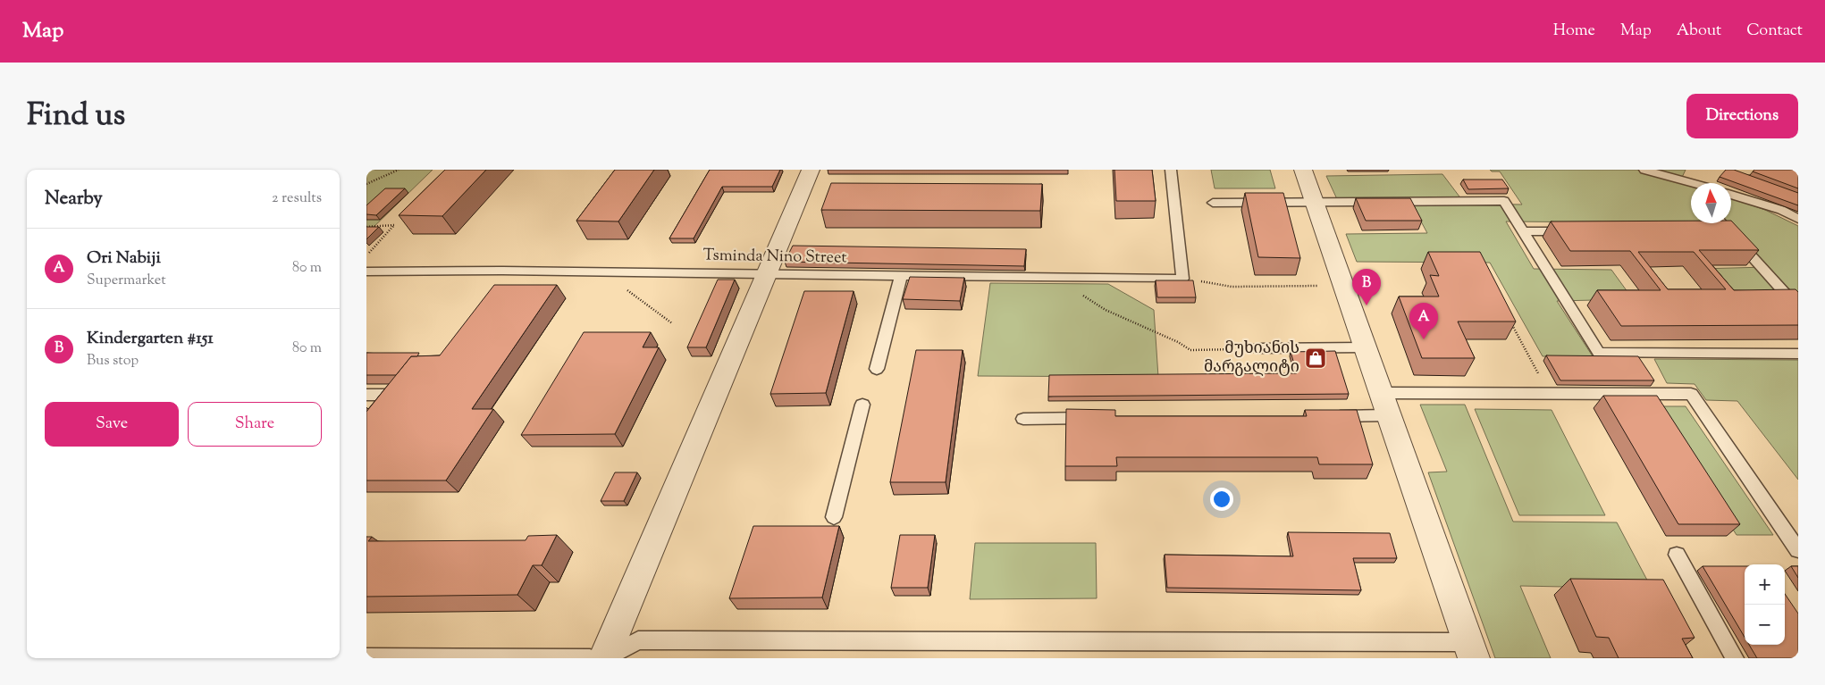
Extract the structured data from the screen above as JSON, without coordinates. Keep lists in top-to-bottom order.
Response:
{
  "streets": {
    "lane": ["Tsminda Nino Street"]
  },
  "places": {
    "shop": ["მუხიანის მარგალიტი"]
  },
  "north": "top",
  "page": {
    "header": "Map",
    "nav": [
      "Home",
      "Map",
      "About",
      "Contact"
    ],
    "title": "Find us",
    "buttons": [
      "Directions",
      ["Save", "Share"]
    ],
    "heading": ["Nearby", "2 results"],
    "list": [
      {
        "mark": "A",
        "name": "Ori Nabiji",
        "note": "Supermarket",
        "value": "80 m"
      },
      {
        "mark": "B",
        "name": "Kindergarten #151",
        "note": "Bus stop",
        "value": "80 m"
      }
    ],
    "pins": ["B", "A"],
    "map_buttons": ["+", "−"]
  }
}
